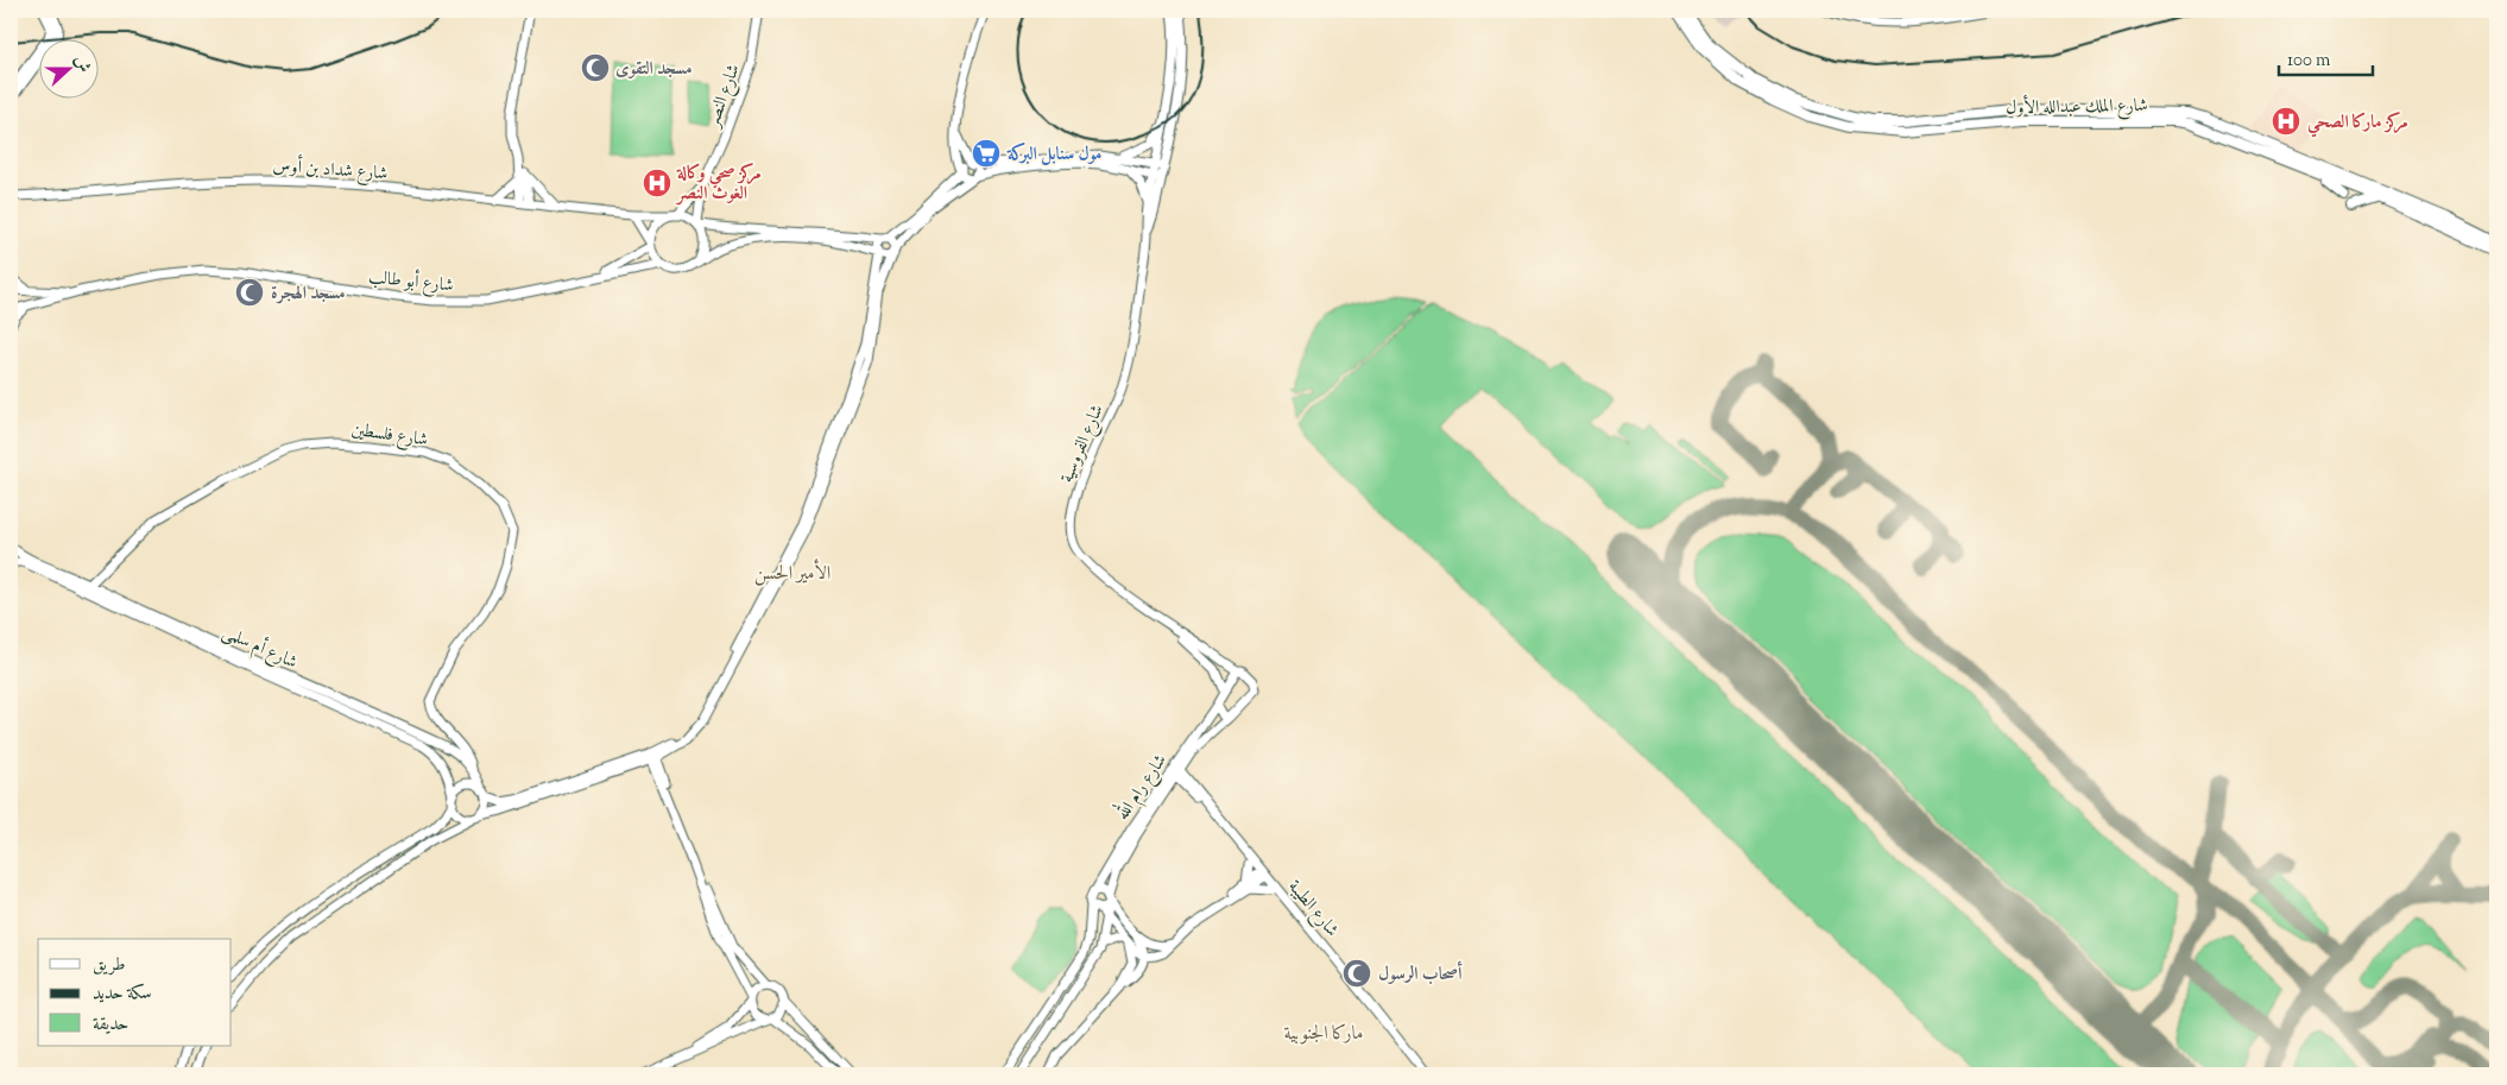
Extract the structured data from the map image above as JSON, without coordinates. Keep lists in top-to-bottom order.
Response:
{
  "streets": {
    "main road": ["شارع الملك عبدالله الأول"],
    "street": [
      "شارع النصر",
      "شارع شداد بن أوس",
      "شارع أبو طالب",
      "شارع فلسطين",
      "شارع الفروسية",
      "شارع أم سلمى",
      "شارع رام الله",
      "شارع الطيبة"
    ]
  },
  "crossings": [
    ["شارع النصر", "شارع شداد بن أوس"],
    ["شارع النصر", "شارع أبو طالب"],
    ["شارع شداد بن أوس", "شارع أبو طالب"],
    ["شارع فلسطين", "شارع أم سلمى"],
    ["شارع الفروسية", "شارع رام الله"],
    ["شارع رام الله", "شارع الطيبة"]
  ],
  "districts": ["الأمير الحسن", "ماركا الجنوبية"],
  "places": {
    "mosque": ["مسجد التقوى", "مسجد الهجرة", "أصحاب الرسول"],
    "hospital": ["مركز ماركا الصحي", "مركز صحي وكالة الغوث النصر"],
    "supermarket": ["مول سنابل البركة"]
  },
  "legend": ["طريق", "سكة حديد", "حديقة"],
  "scale_bar": "100 m",
  "north": "right"
}
